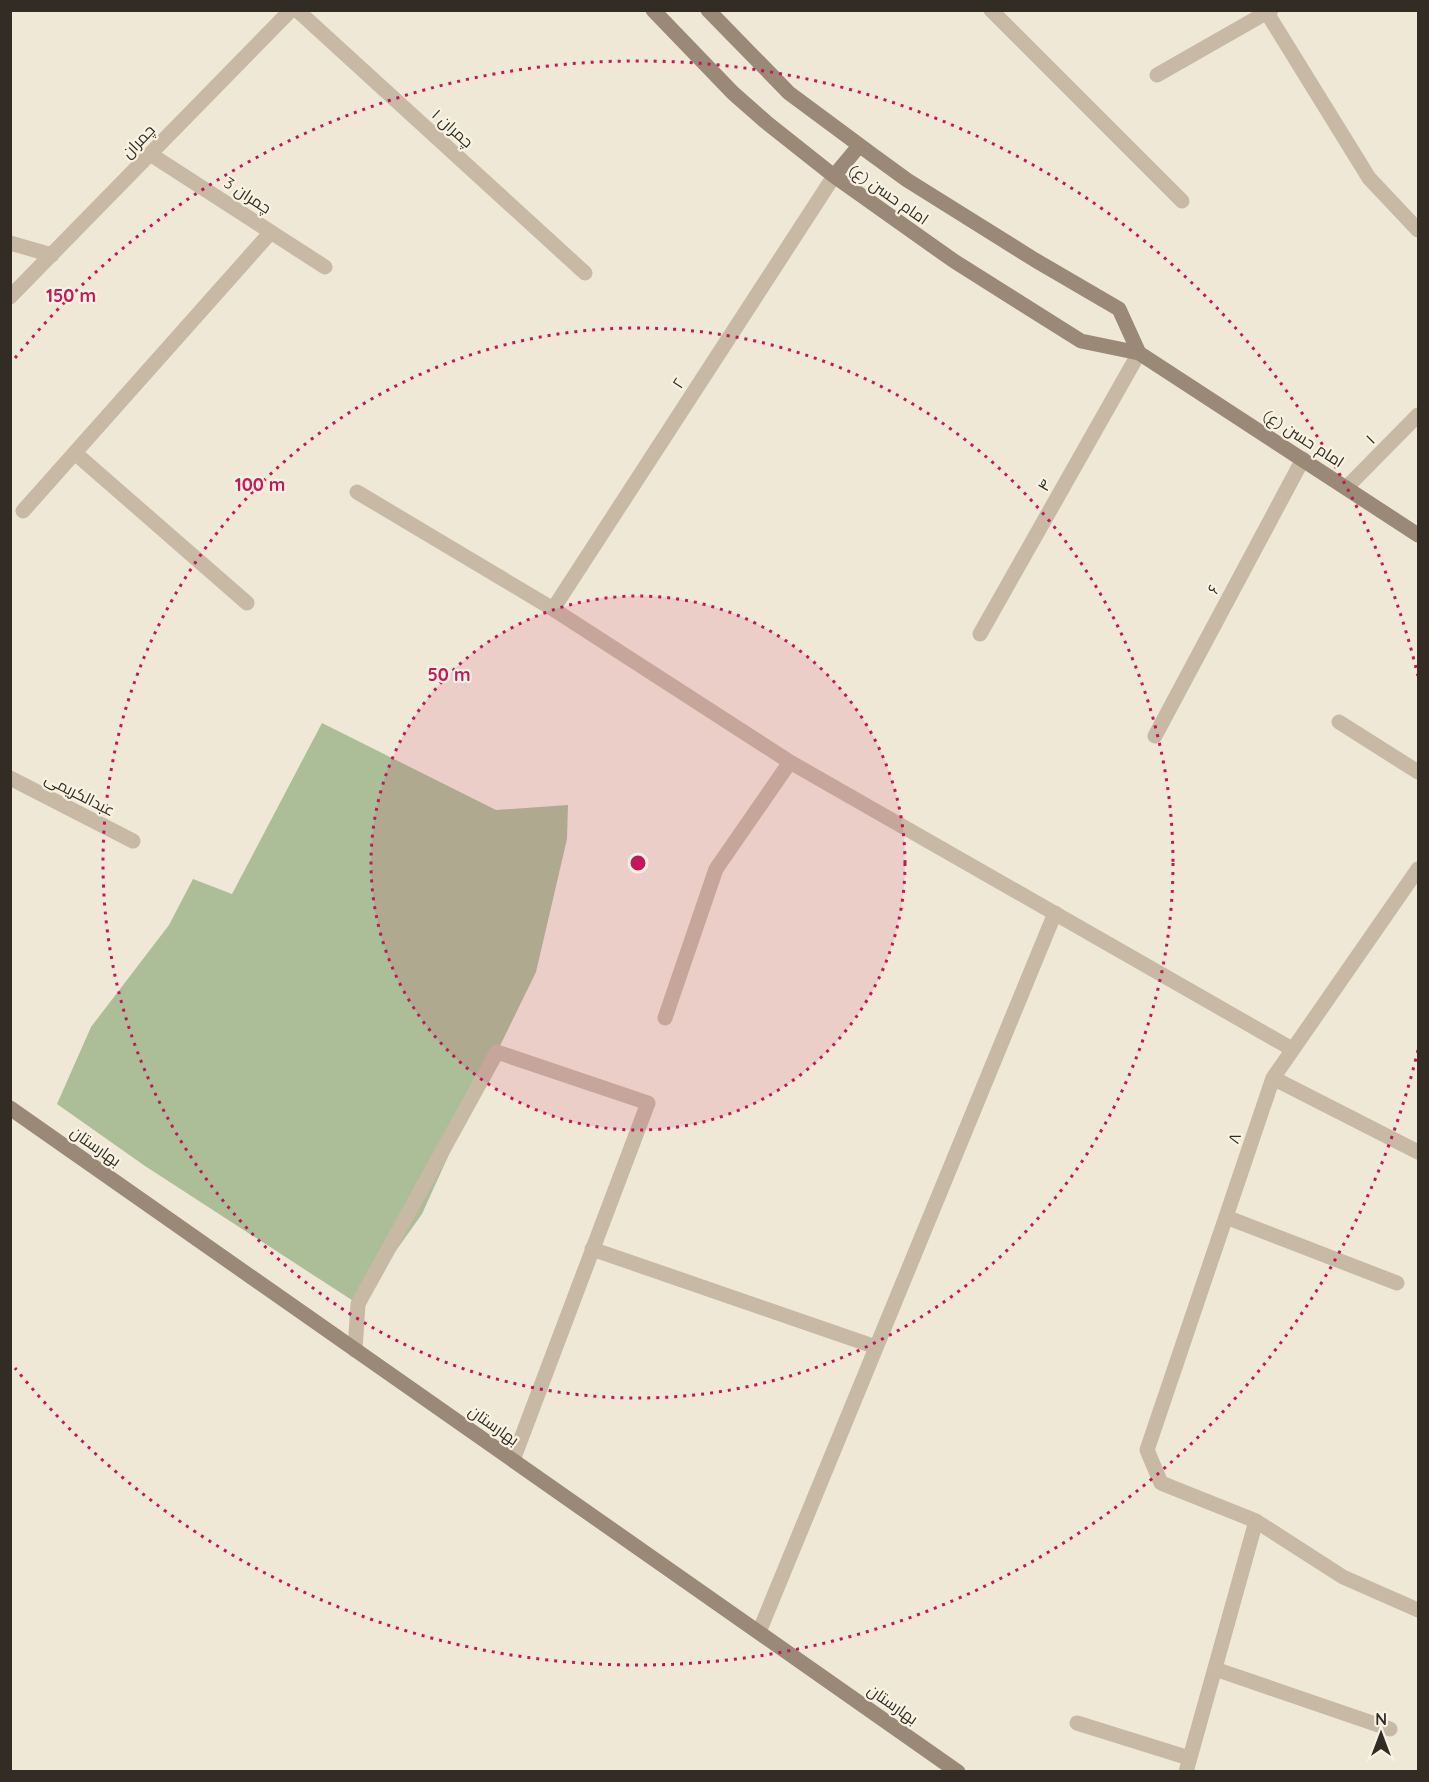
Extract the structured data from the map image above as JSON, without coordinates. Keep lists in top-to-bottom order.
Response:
{
  "streets": {
    "street": [
      "چمران ۱",
      "چمران",
      "امام حسن (ع)",
      "چمران 3",
      "۲",
      "۱",
      "۴",
      "۶",
      "عبدالکریمی",
      "۸",
      "بهارستان"
    ]
  },
  "crossings": [
    ["چمران", "چمران 3"],
    ["امام حسن (ع)", "۲"],
    ["امام حسن (ع)", "۱"],
    ["امام حسن (ع)", "۴"],
    ["امام حسن (ع)", "۶"]
  ],
  "north": "top",
  "rings": ["150 m", "100 m", "50 m"]
}
